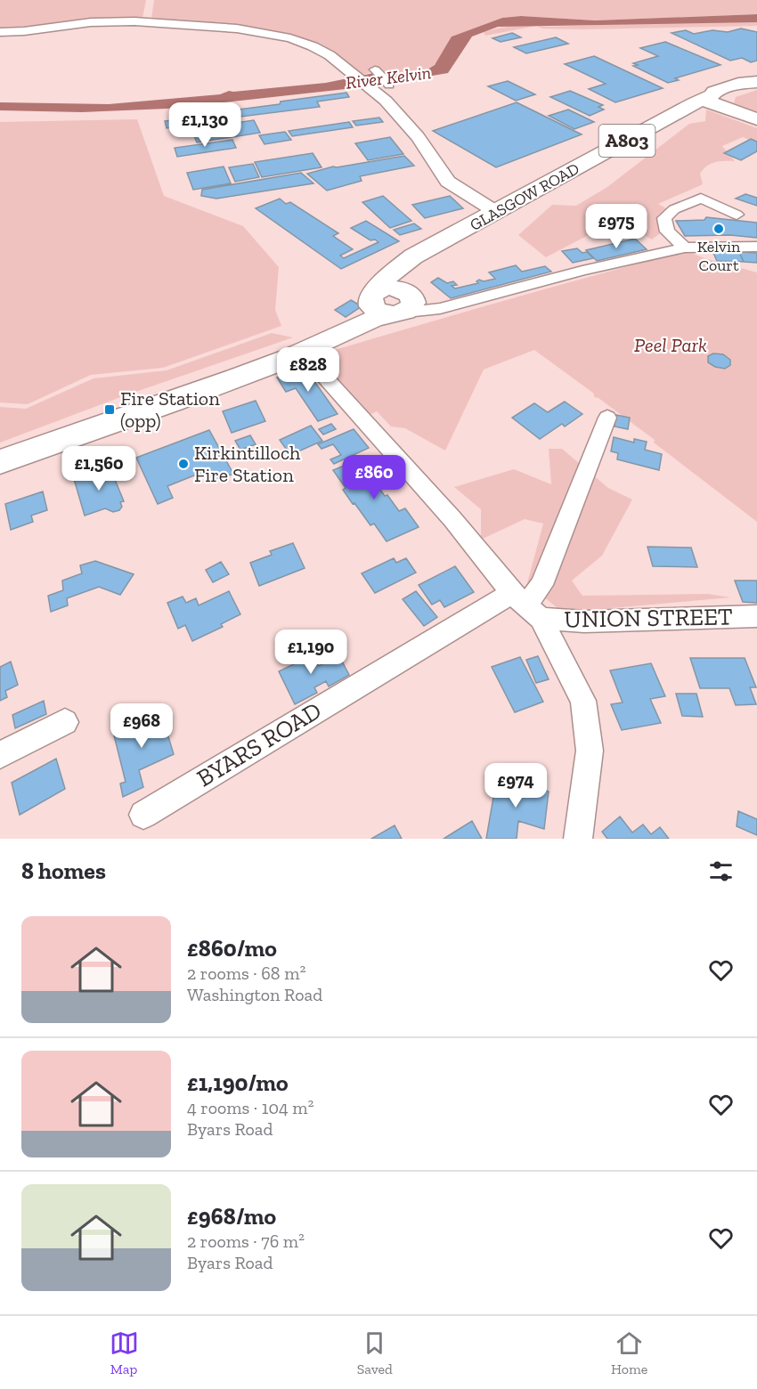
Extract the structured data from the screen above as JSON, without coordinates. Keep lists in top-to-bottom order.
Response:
{
  "streets": {
    "main road": ["A803", "GLASGOW ROAD"],
    "street": ["UNION STREET", "BYARS ROAD"]
  },
  "crossings": [
    ["UNION STREET", "BYARS ROAD"]
  ],
  "water": ["River Kelvin"],
  "parks": ["Peel Park"],
  "places": {
    "other": ["Kelvin Court", "Kirkintilloch Fire Station"],
    "transit": ["Fire Station (opp)"]
  },
  "page": {
    "price": [
      "£1,130",
      "£975",
      "£828",
      "£1,560",
      "£860",
      "£1,190",
      "£968",
      "£974"
    ],
    "heading": "8 homes",
    "list": [
      {
        "name": "£860/mo",
        "note": "2 rooms · 68 m² · Washington Road"
      },
      {
        "name": "£1,190/mo",
        "note": "4 rooms · 104 m² · Byars Road"
      },
      {
        "name": "£968/mo",
        "note": "2 rooms · 76 m² · Byars Road"
      }
    ],
    "tabs": ["Map", "Saved", "Home"]
  }
}
